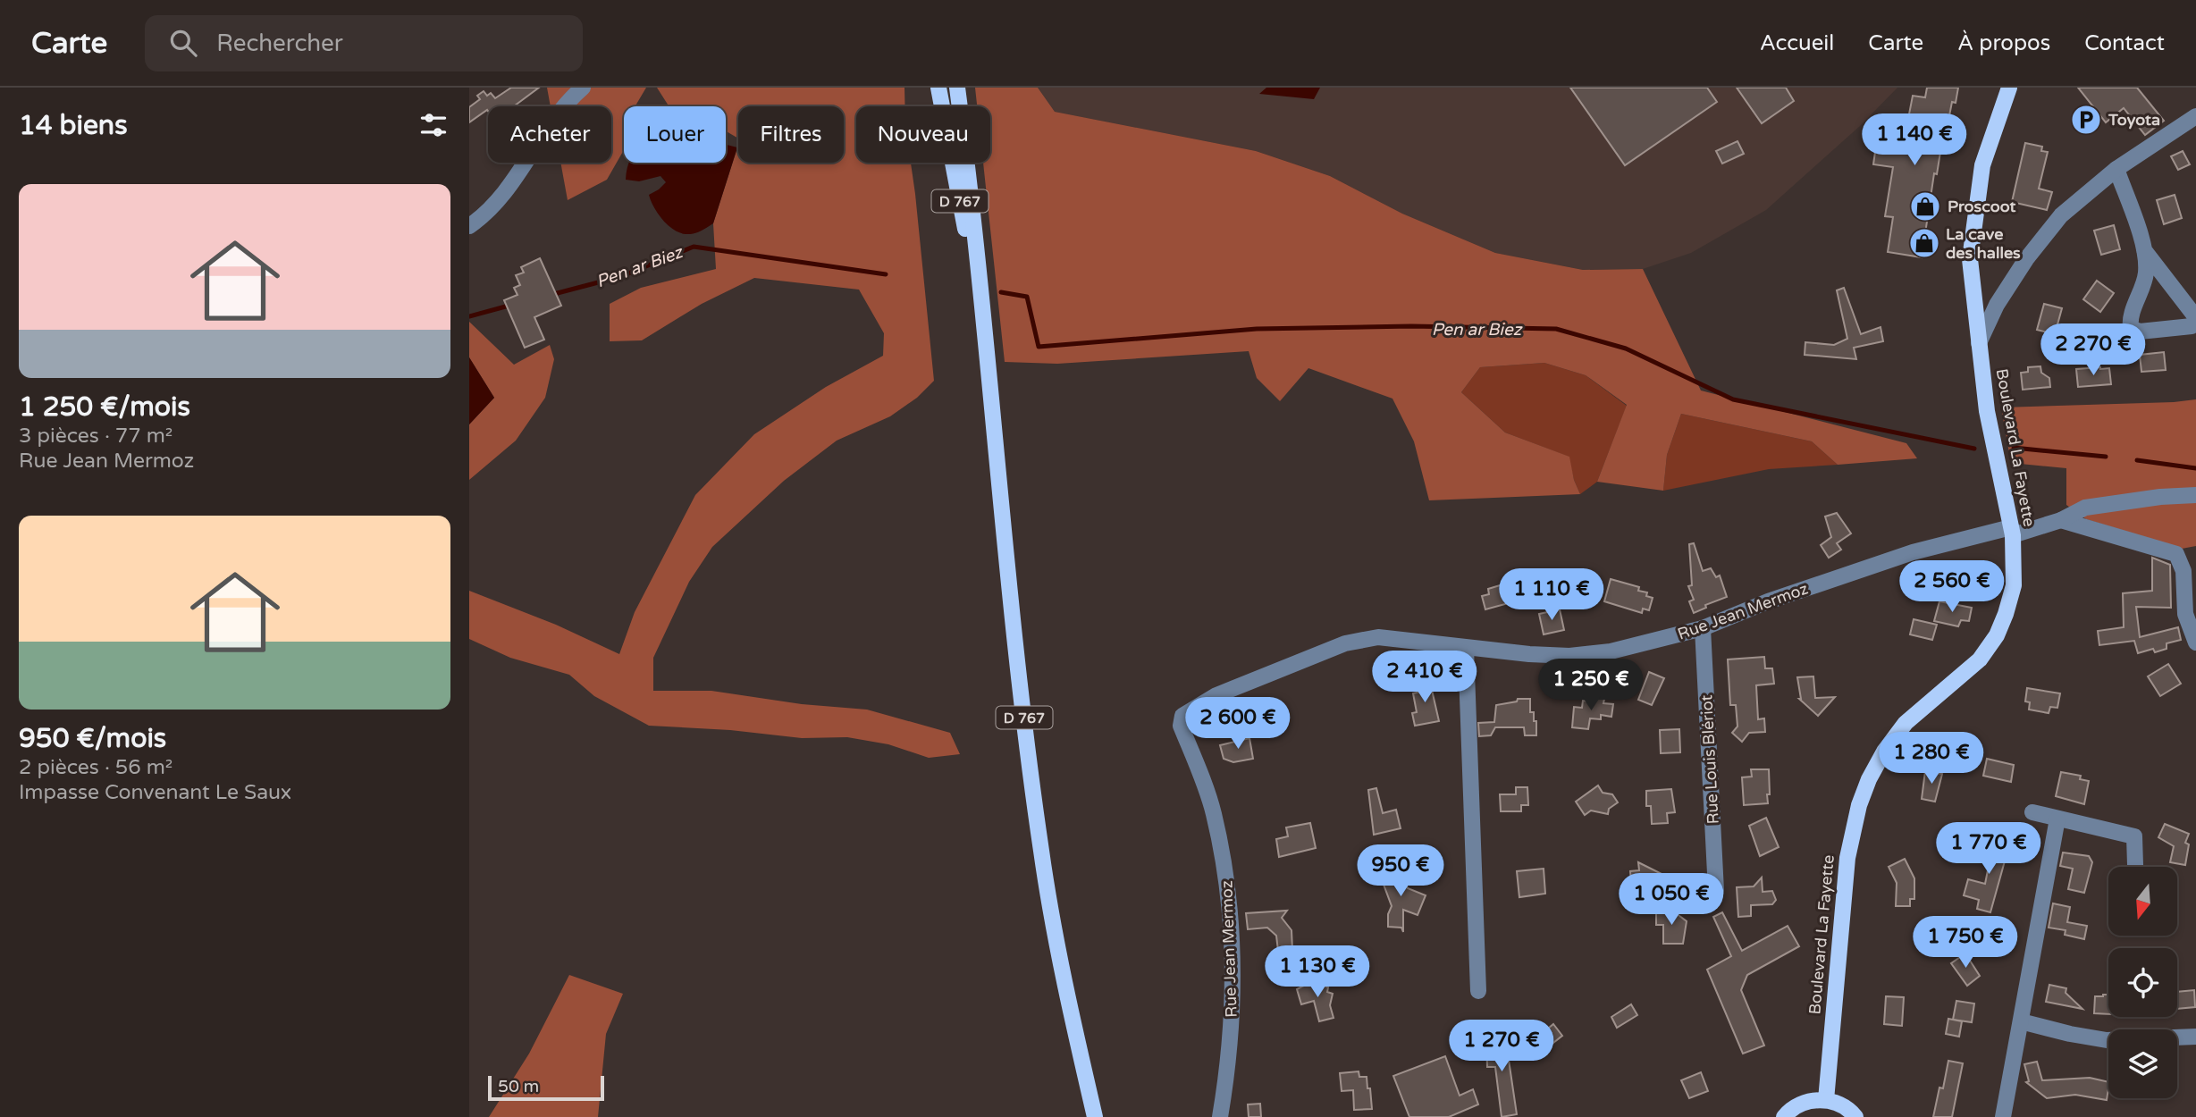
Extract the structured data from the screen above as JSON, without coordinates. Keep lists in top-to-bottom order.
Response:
{
  "streets": {
    "main road": ["D 767", "Boulevard La Fayette"],
    "street": ["Rue Jean Mermoz", "Rue Louis Blériot"]
  },
  "crossings": [
    ["Boulevard La Fayette", "Rue Jean Mermoz"],
    ["Rue Jean Mermoz", "Rue Louis Blériot"]
  ],
  "water": ["Pen ar Biez"],
  "places": {
    "parking": ["Toyota"],
    "shop": ["Proscoot", "La cave des halles"]
  },
  "scale_bar": "50 m",
  "north": "bottom",
  "page": {
    "header": "Carte",
    "search": "Rechercher",
    "nav": [
      "Accueil",
      "Carte",
      "À propos",
      "Contact"
    ],
    "heading": "14 biens",
    "chip": [
      "Acheter",
      "Louer",
      "Filtres",
      "Nouveau"
    ],
    "price": [
      "1 140 €",
      "2 270 €",
      "2 560 €",
      "1 110 €",
      "2 410 €",
      "1 250 €",
      "2 600 €",
      "1 280 €",
      "1 770 €",
      "950 €",
      "1 050 €",
      "1 750 €",
      "1 130 €",
      "1 270 €"
    ],
    "list": [
      {
        "name": "1 250 €/mois",
        "note": "3 pièces · 77 m² · Rue Jean Mermoz"
      },
      {
        "name": "950 €/mois",
        "note": "2 pièces · 56 m² · Impasse Convenant Le Saux"
      }
    ],
    "scale": "50 m"
  }
}
